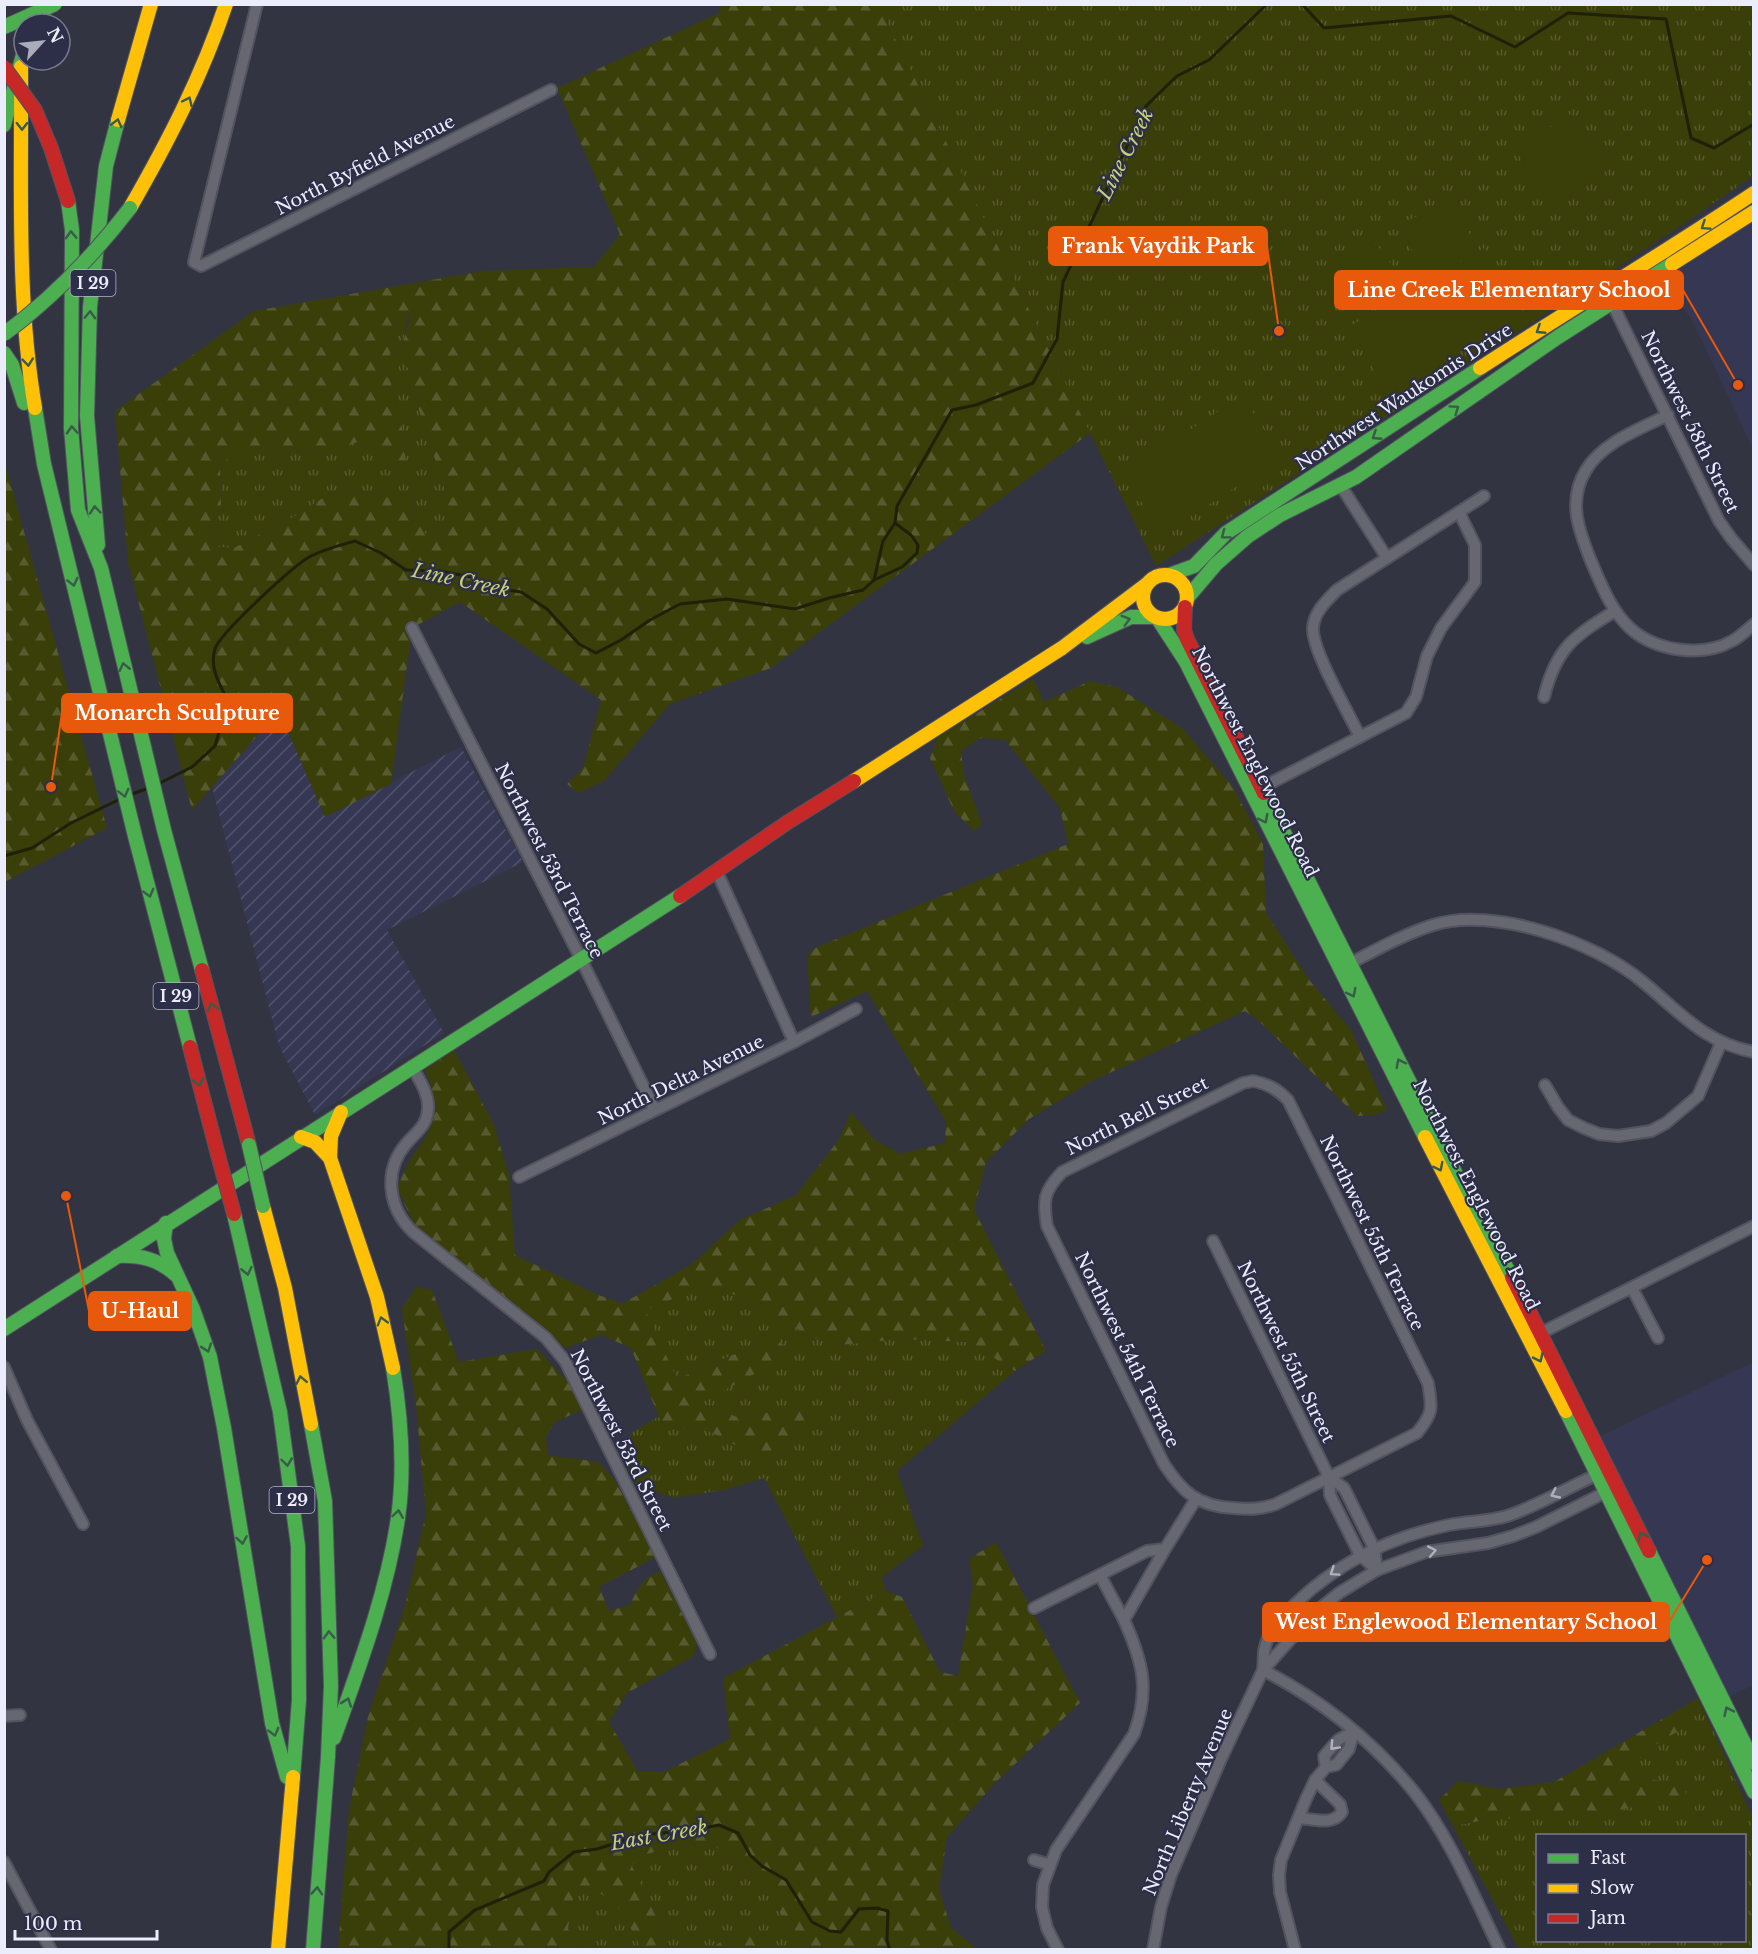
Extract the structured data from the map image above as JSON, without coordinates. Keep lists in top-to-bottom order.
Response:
{
  "streets": {
    "main road": ["I 29", "Northwest Waukomis Drive", "Northwest Englewood Road"],
    "street": [
      "North Byfield Avenue",
      "Northwest 58th Street",
      "Northwest 53rd Terrace",
      "North Delta Avenue",
      "North Bell Street",
      "Northwest 55th Terrace",
      "Northwest 54th Terrace",
      "Northwest 55th Street",
      "Northwest 53rd Street",
      "North Liberty Avenue"
    ]
  },
  "crossings": [
    ["Northwest Waukomis Drive", "Northwest 58th Street"],
    ["Northwest Waukomis Drive", "Northwest Englewood Road"],
    ["Northwest Englewood Road", "North Liberty Avenue"],
    ["Northwest 53rd Terrace", "North Delta Avenue"],
    ["North Bell Street", "Northwest 55th Terrace"],
    ["North Bell Street", "Northwest 54th Terrace"],
    ["Northwest 55th Terrace", "Northwest 55th Street"],
    ["Northwest 55th Street", "North Liberty Avenue"]
  ],
  "water": ["Line Creek", "East Creek"],
  "places": [
    "Frank Vaydik Park",
    "Line Creek Elementary School",
    "Monarch Sculpture",
    "U-Haul",
    "West Englewood Elementary School"
  ],
  "legend": ["Fast", "Slow", "Jam"],
  "scale_bar": "100 m",
  "north": "top right"
}
